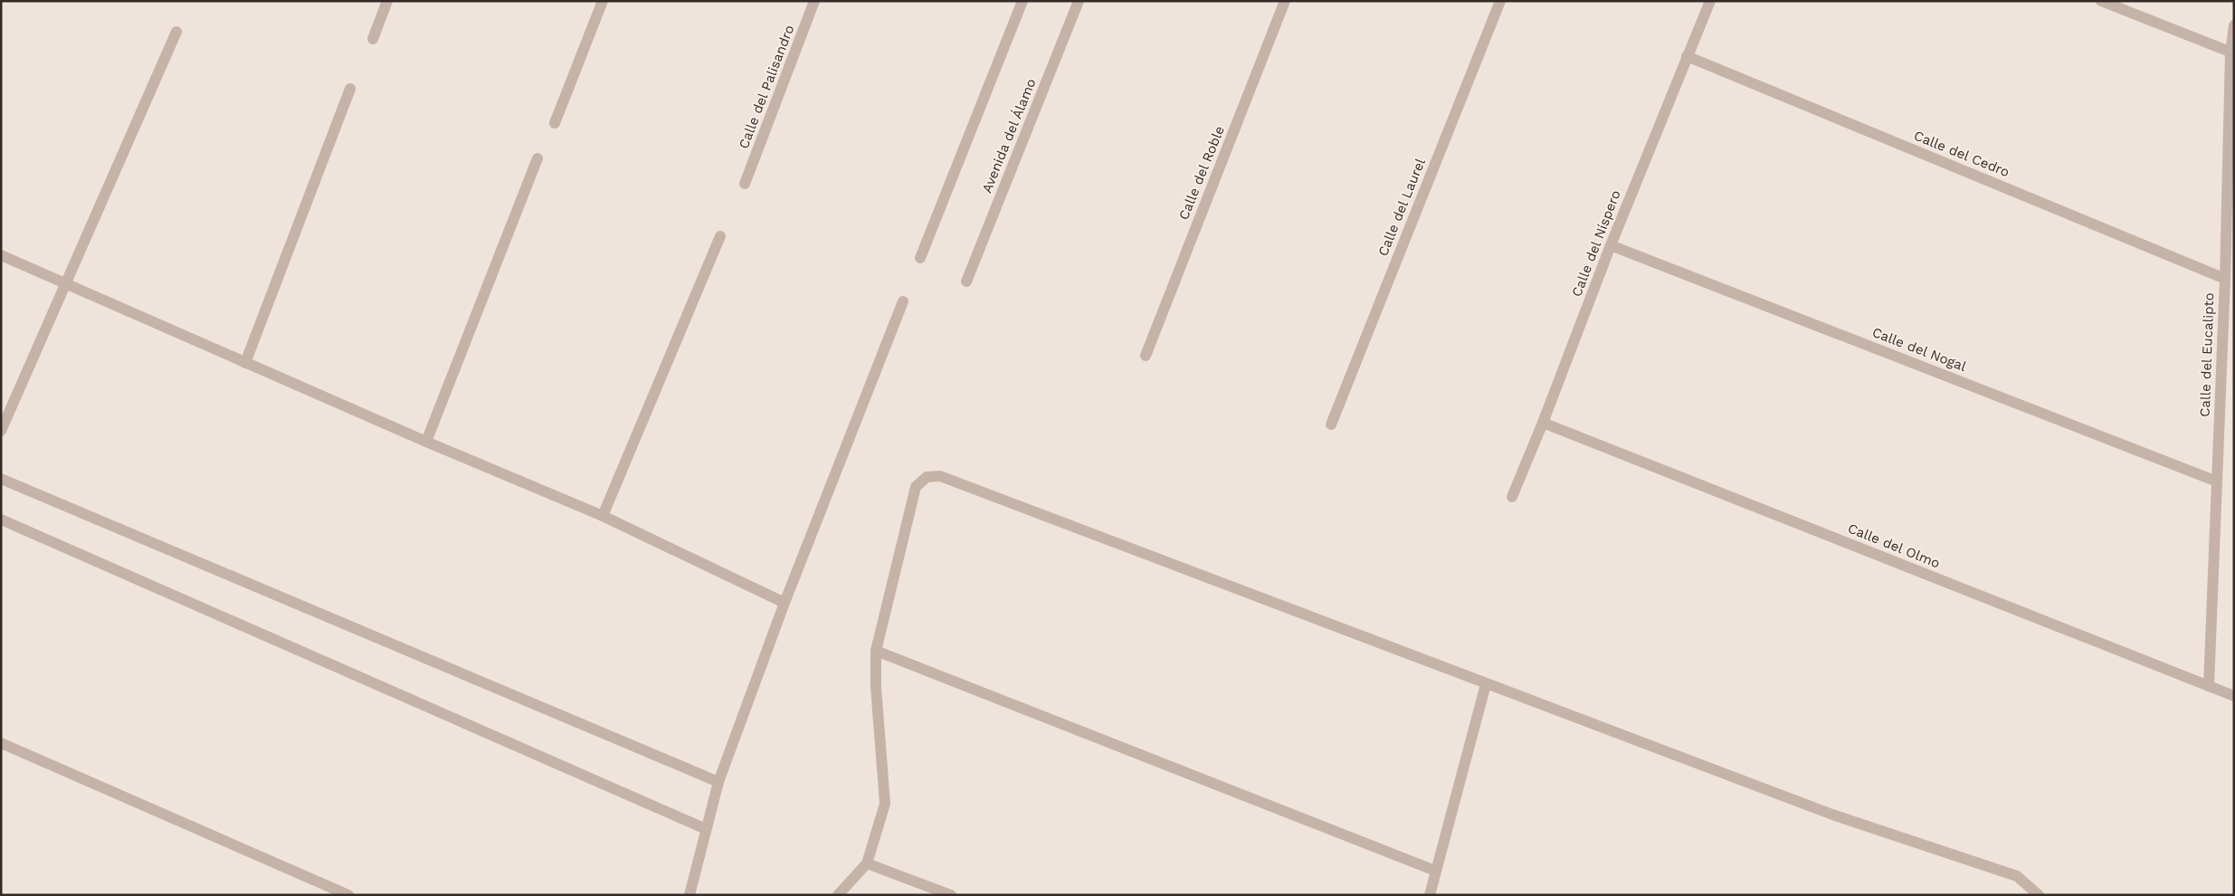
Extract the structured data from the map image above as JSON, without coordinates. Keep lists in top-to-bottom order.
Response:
{
  "streets": {
    "street": [
      "Calle del Palisandro",
      "Avenida del Álamo",
      "Calle del Cedro",
      "Calle del Roble",
      "Calle del Laurel",
      "Calle del Níspero",
      "Calle del Nogal",
      "Calle del Eucalipto",
      "Calle del Olmo"
    ]
  },
  "crossings": [
    ["Calle del Cedro", "Calle del Níspero"],
    ["Calle del Cedro", "Calle del Eucalipto"],
    ["Calle del Níspero", "Calle del Nogal"],
    ["Calle del Níspero", "Calle del Olmo"],
    ["Calle del Nogal", "Calle del Eucalipto"],
    ["Calle del Eucalipto", "Calle del Olmo"]
  ]
}
